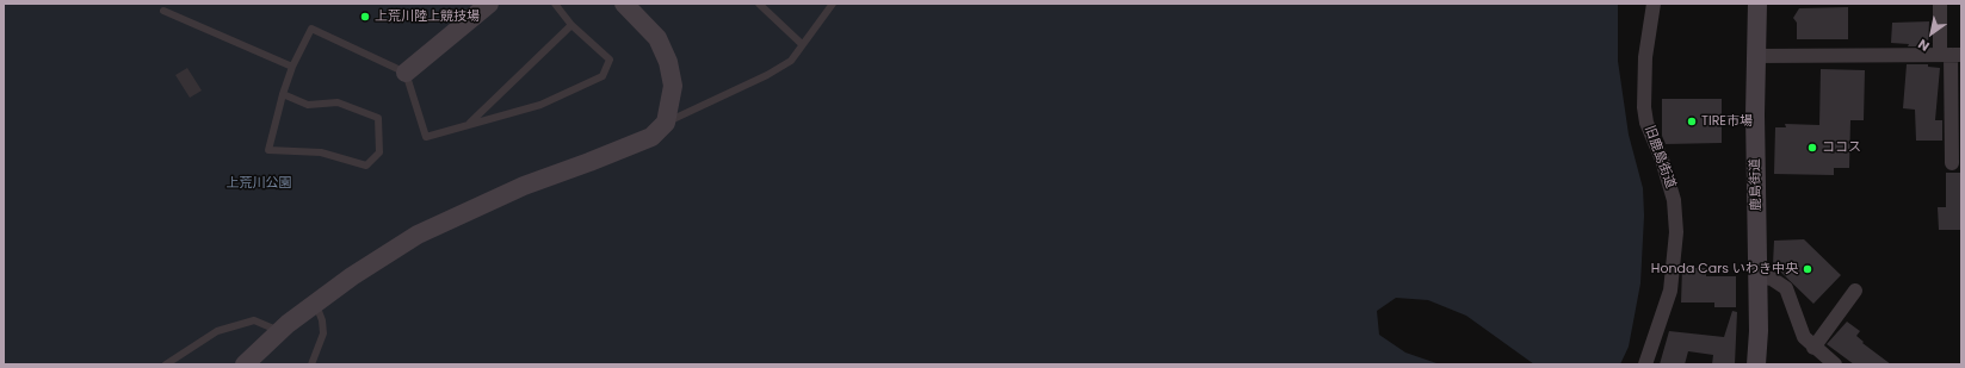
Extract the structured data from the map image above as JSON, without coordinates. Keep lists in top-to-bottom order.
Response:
{
  "streets": {
    "street": ["旧鹿島街道", "鹿島街道"]
  },
  "parks": ["上荒川公園"],
  "places": [
    "上荒川陸上競技場",
    "TIRE市場",
    "ココス",
    "Honda Cars いわき中央"
  ],
  "north": "bottom left"
}
